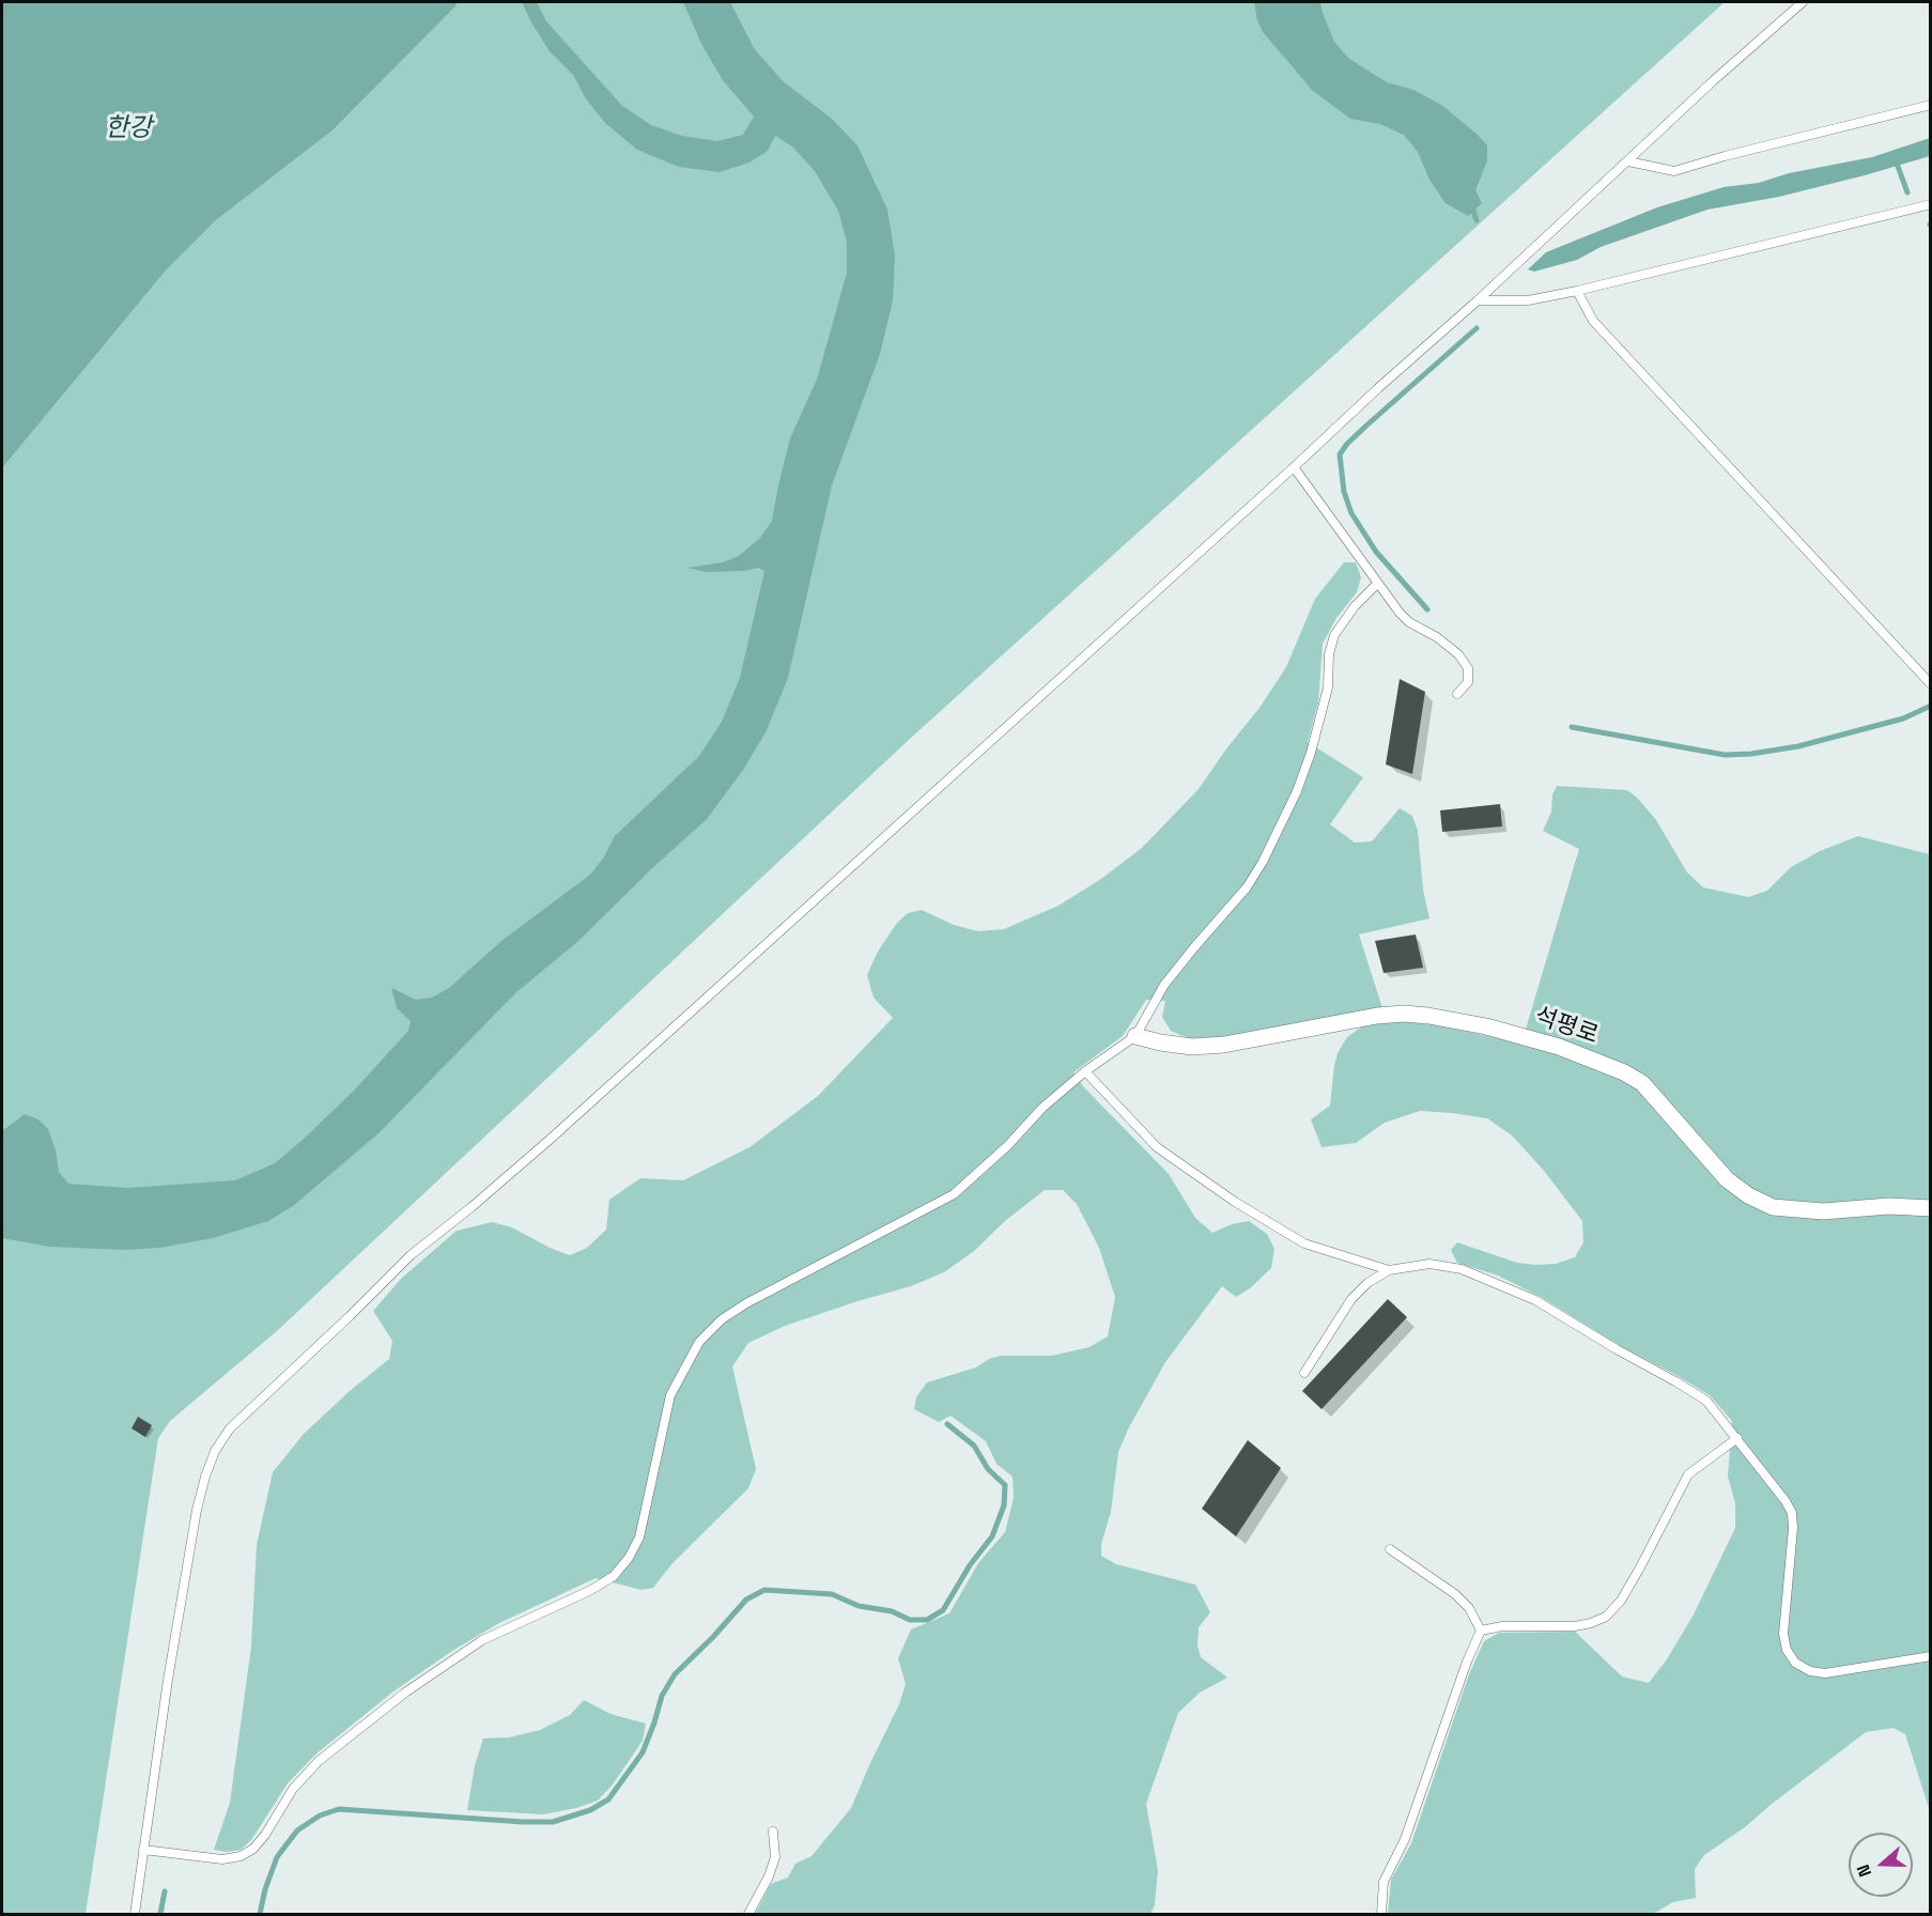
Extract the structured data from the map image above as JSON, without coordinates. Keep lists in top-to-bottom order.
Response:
{
  "streets": {
    "street": ["석평로"]
  },
  "water": ["한강"],
  "north": "left"
}
